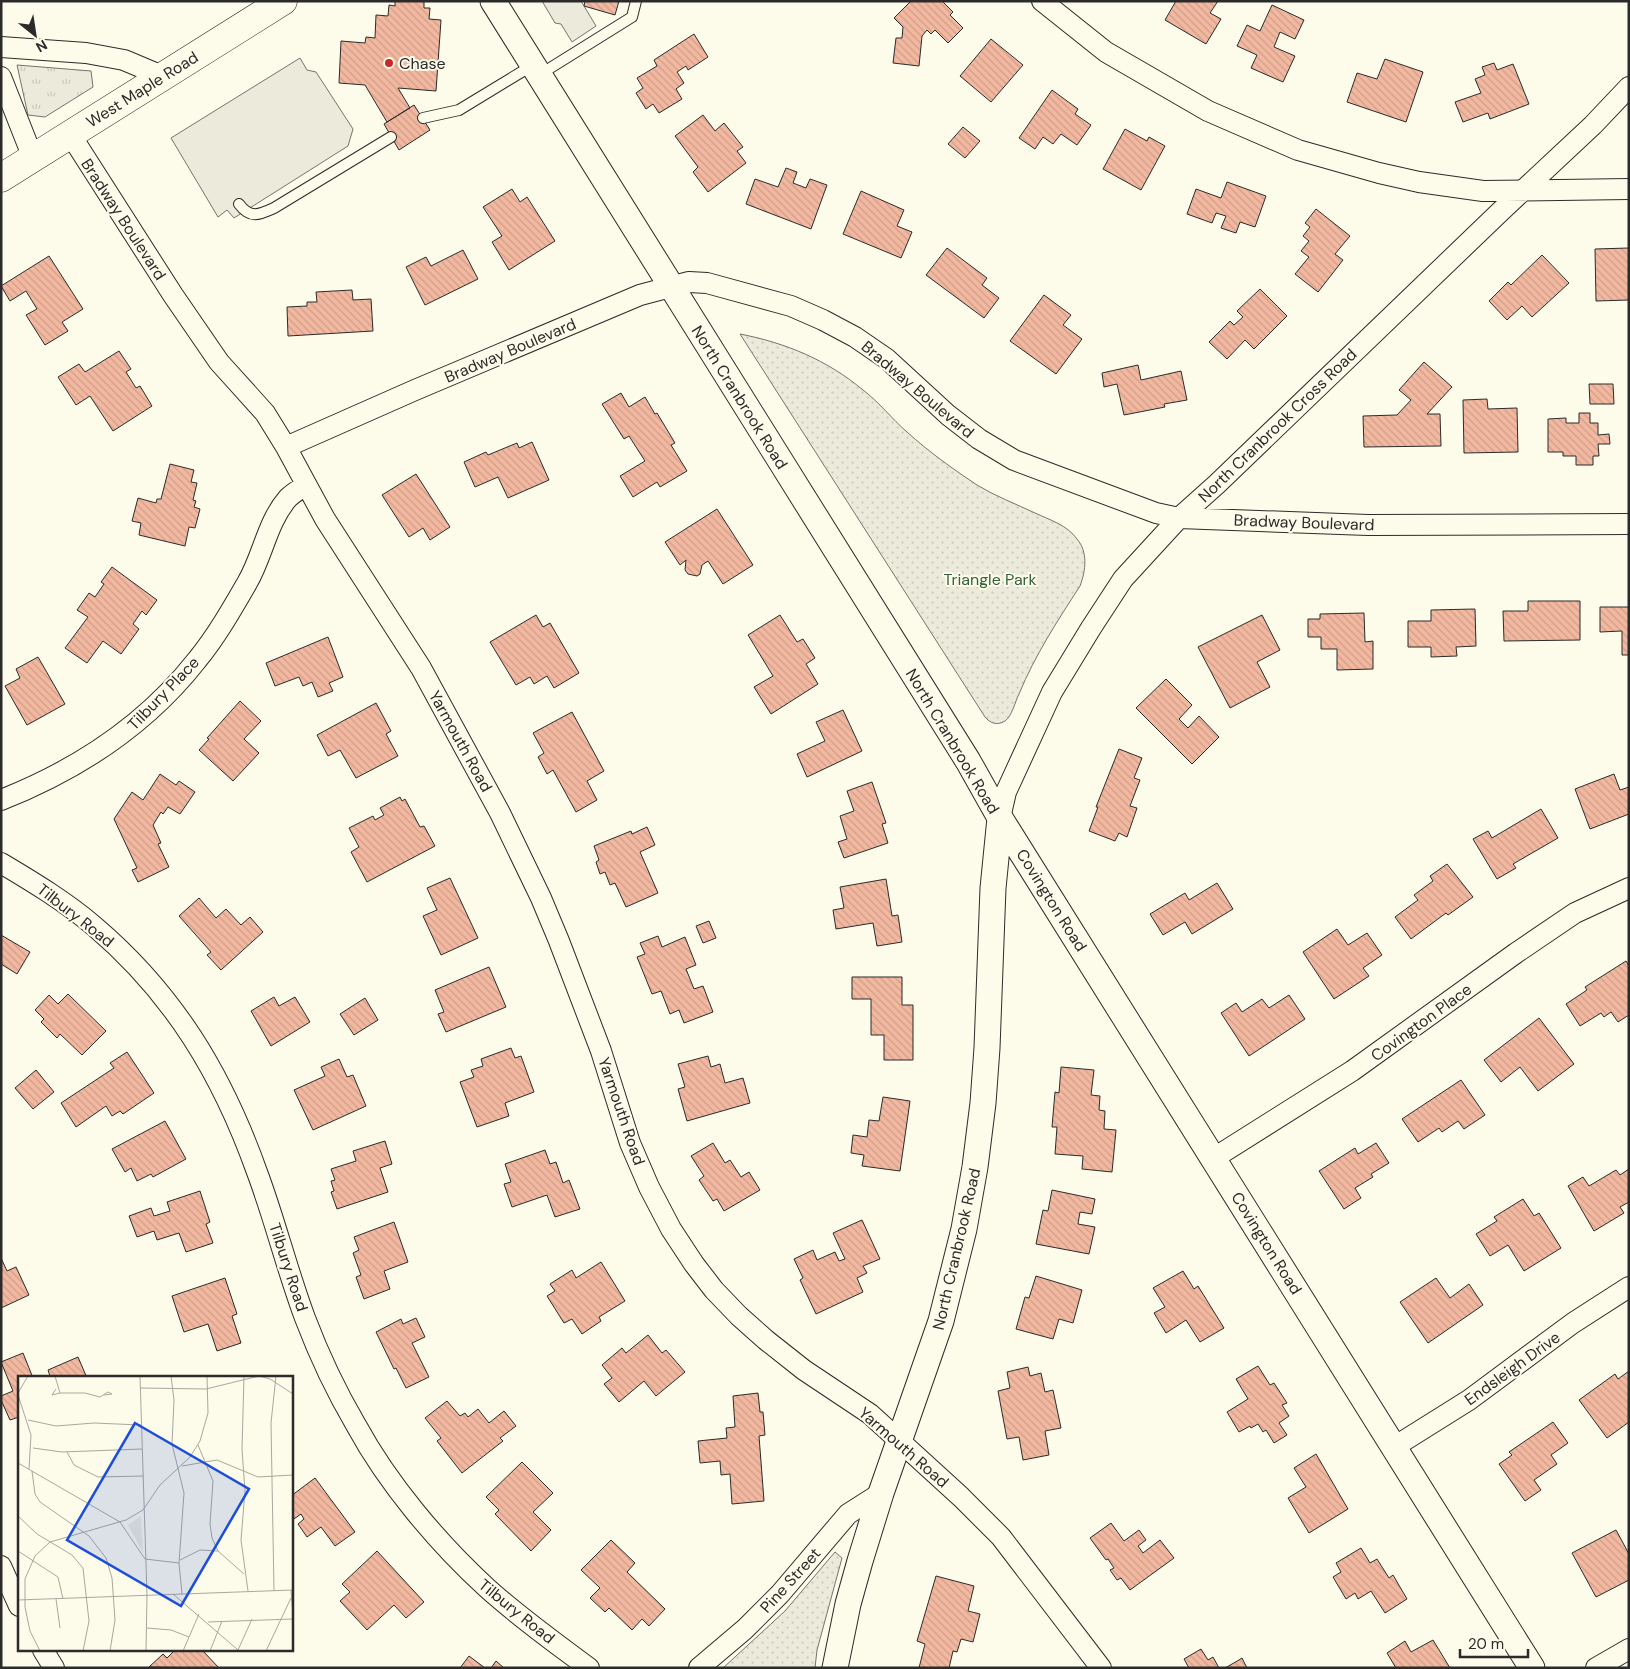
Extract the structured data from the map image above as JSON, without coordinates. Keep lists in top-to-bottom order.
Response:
{
  "streets": {
    "main road": ["West Maple Road"],
    "street": [
      "Bradway Boulevard",
      "North Cranbrook Road",
      "North Cranbrook Cross Road",
      "Tilbury Place",
      "Yarmouth Road",
      "Covington Road",
      "Tilbury Road",
      "Covington Place",
      "Endsleigh Drive",
      "Pine Street"
    ]
  },
  "crossings": [
    ["West Maple Road", "Bradway Boulevard"],
    ["Bradway Boulevard", "North Cranbrook Road"],
    ["Bradway Boulevard", "North Cranbrook Cross Road"],
    ["Bradway Boulevard", "Yarmouth Road"],
    ["North Cranbrook Road", "North Cranbrook Cross Road"],
    ["North Cranbrook Road", "Yarmouth Road"],
    ["North Cranbrook Road", "Covington Road"],
    ["North Cranbrook Road", "Pine Street"],
    ["North Cranbrook Cross Road", "Covington Road"],
    ["Tilbury Place", "Yarmouth Road"],
    ["Covington Road", "Covington Place"],
    ["Covington Road", "Endsleigh Drive"]
  ],
  "parks": ["Triangle Park"],
  "places": ["Chase"],
  "scale_bar": "20 m",
  "north": "bottom right"
}
